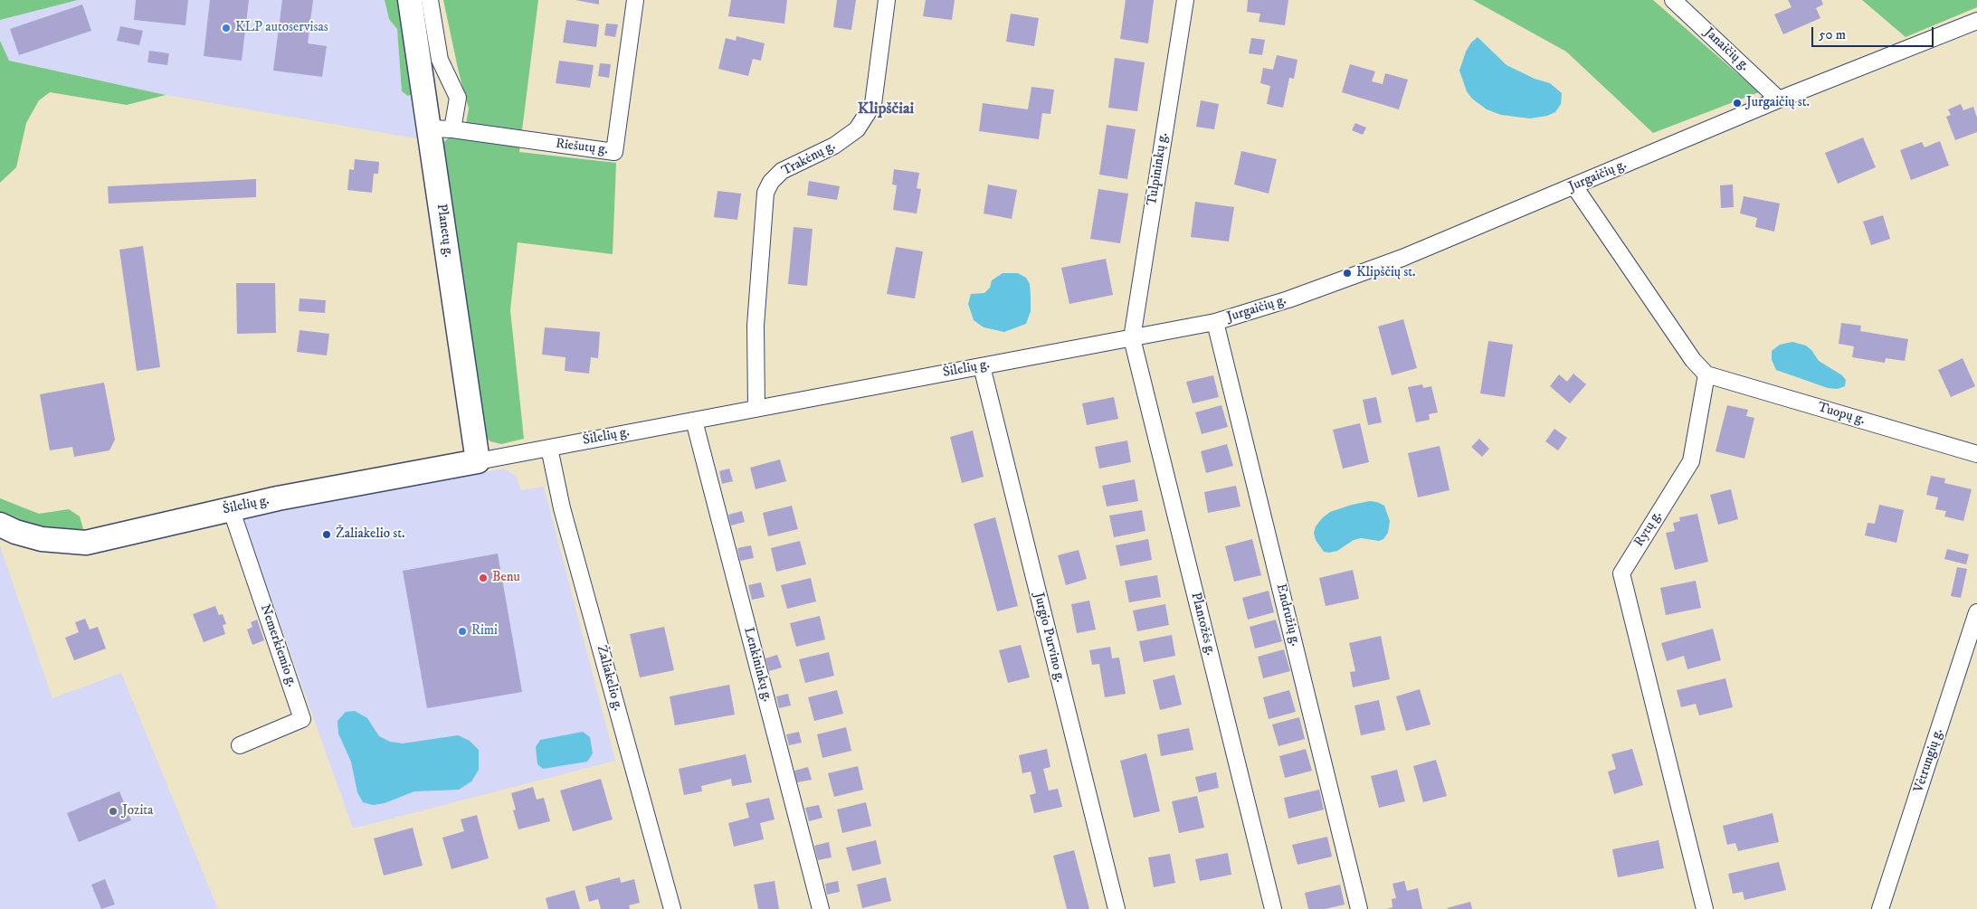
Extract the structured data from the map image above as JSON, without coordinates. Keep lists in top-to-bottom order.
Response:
{
  "streets": {
    "main road": ["Planetų g.", "Šilelių g."],
    "street": [
      "Janaičių g.",
      "Riešutų g.",
      "Trakėnų g.",
      "Tulpininkų g.",
      "Jurgaičių g.",
      "Tuopų g.",
      "Rytų g.",
      "Endružių g.",
      "Plantožės g.",
      "Jurgio Purvino g.",
      "Nemerkiemio g.",
      "Lenkininkų g.",
      "Žaliakelio g.",
      "Vėtrungių g."
    ]
  },
  "crossings": [
    ["Janaičių g.", "Jurgaičių g."],
    ["Riešutų g.", "Planetų g."],
    ["Trakėnų g.", "Šilelių g."],
    ["Tulpininkų g.", "Šilelių g."],
    ["Tulpininkų g.", "Plantožės g."],
    ["Jurgaičių g.", "Šilelių g."],
    ["Jurgaičių g.", "Endružių g."],
    ["Planetų g.", "Šilelių g."],
    ["Šilelių g.", "Endružių g."],
    ["Šilelių g.", "Plantožės g."],
    ["Šilelių g.", "Jurgio Purvino g."],
    ["Šilelių g.", "Nemerkiemio g."],
    ["Šilelių g.", "Lenkininkų g."],
    ["Šilelių g.", "Žaliakelio g."],
    ["Tuopų g.", "Rytų g."]
  ],
  "districts": ["Klipščiai"],
  "places": [
    "KLP autoservisas",
    "Jurgaičių st.",
    "Klipščių st.",
    "Žaliakelio st.",
    "Benu",
    "Rimi",
    "Jozita"
  ],
  "scale_bar": "50 m"
}
